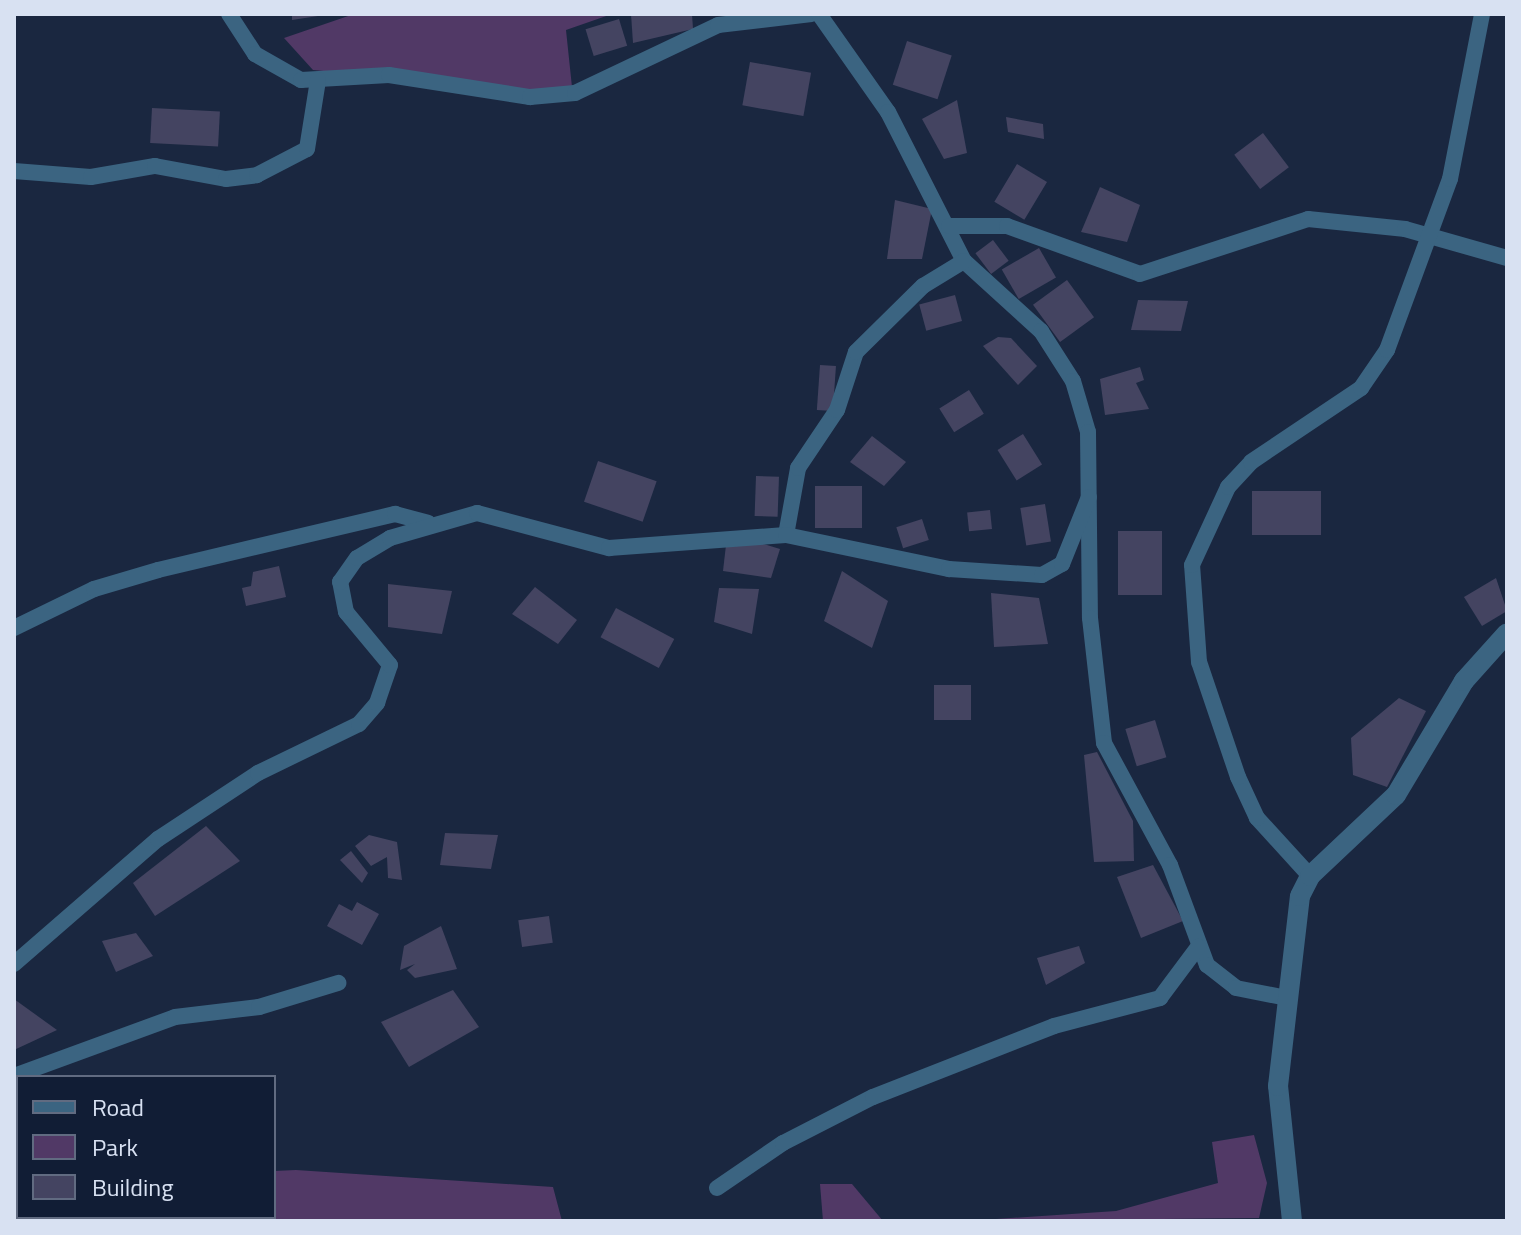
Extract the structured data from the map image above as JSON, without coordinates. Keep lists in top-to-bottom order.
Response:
{
  "legend": ["Road", "Park", "Building"]
}
